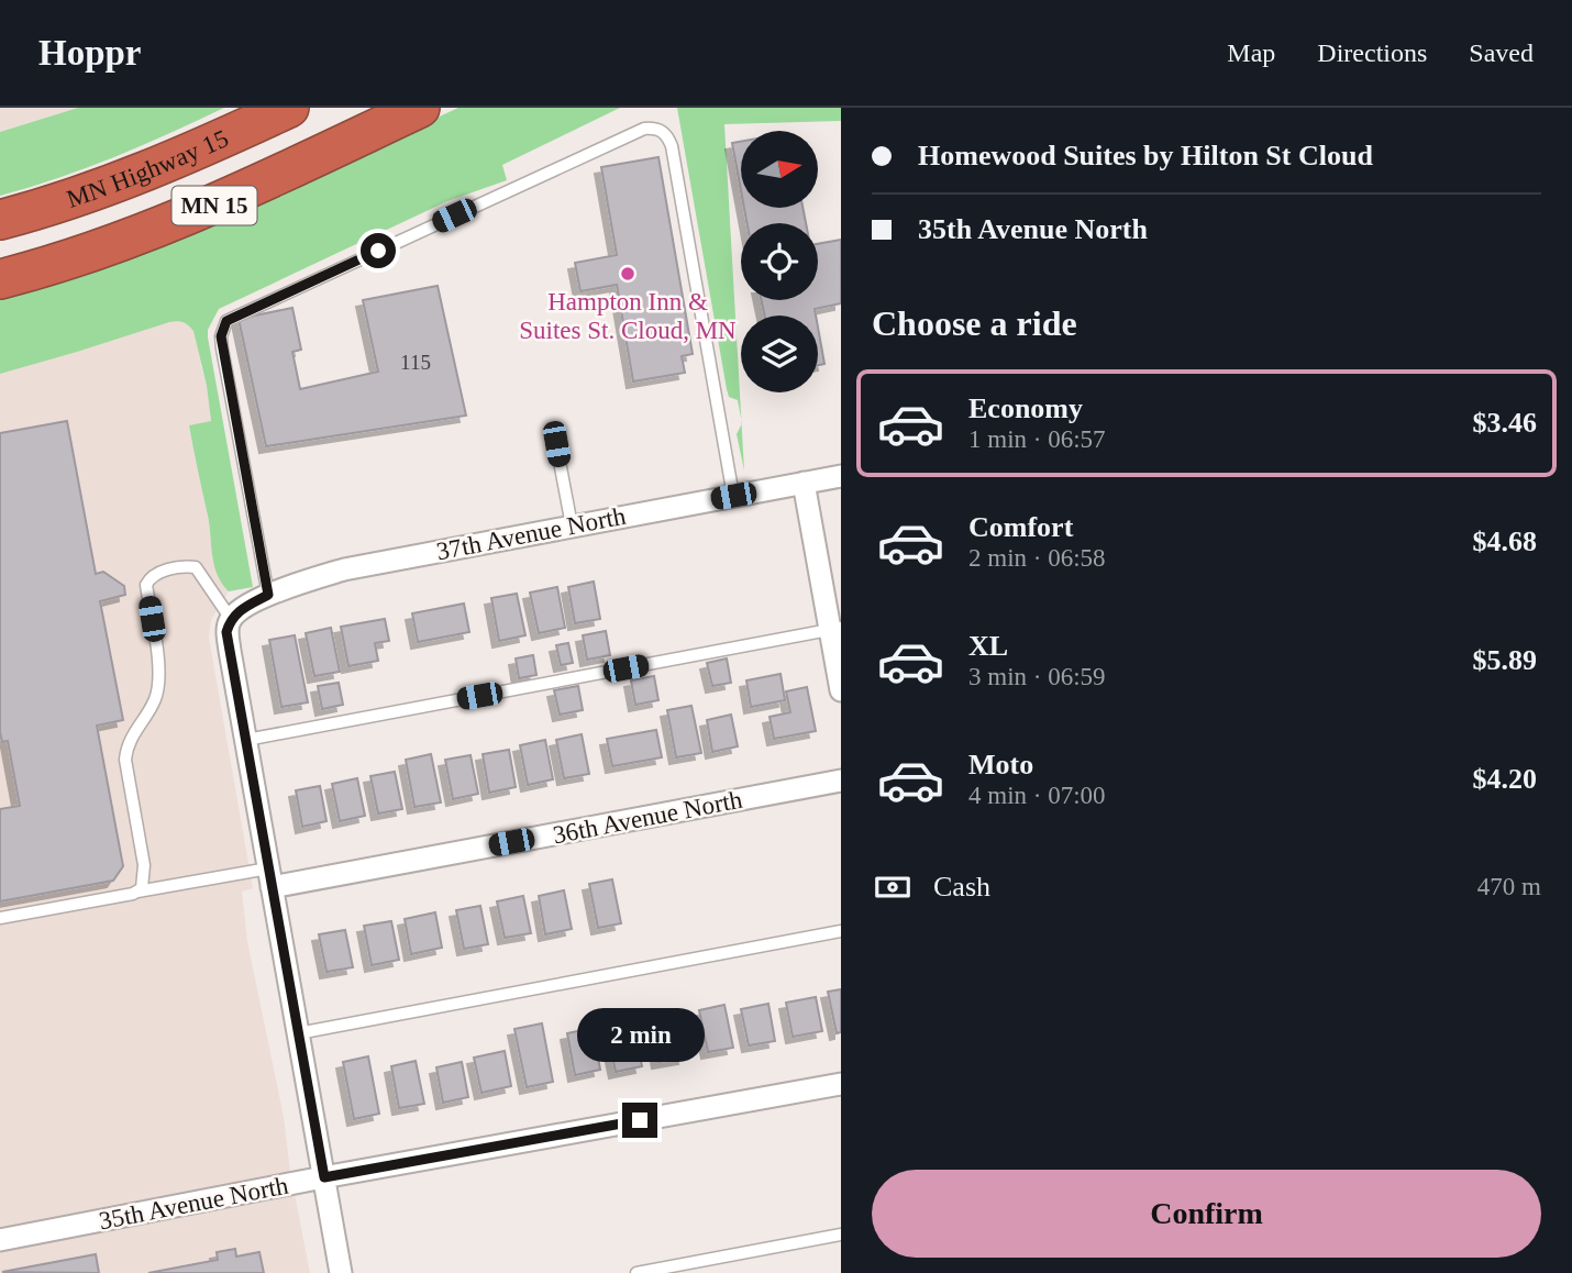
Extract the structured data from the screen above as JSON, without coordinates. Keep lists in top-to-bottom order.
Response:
{
  "streets": {
    "highway": ["MN Highway 15", "MN 15"],
    "street": ["37th Avenue North", "36th Avenue North", "35th Avenue North"]
  },
  "places": ["Hampton Inn & Suites St. Cloud, MN"],
  "house_numbers": ["115"],
  "north": "right",
  "page": {
    "header": "Hoppr",
    "nav": ["Map", "Directions", "Saved"],
    "banner": ["Homewood Suites by Hilton St Cloud", "35th Avenue North"],
    "heading": "Choose a ride",
    "list": [
      {
        "name": "Economy",
        "note": "1 min · 06:57",
        "value": "$3.46"
      },
      {
        "name": "Comfort",
        "note": "2 min · 06:58",
        "value": "$4.68"
      },
      {
        "name": "XL",
        "note": "3 min · 06:59",
        "value": "$5.89"
      },
      {
        "name": "Moto",
        "note": "4 min · 07:00",
        "value": "$4.20"
      }
    ],
    "pay": ["Cash", "470 m"],
    "bubble": "2 min",
    "buttons": "Confirm"
  }
}
